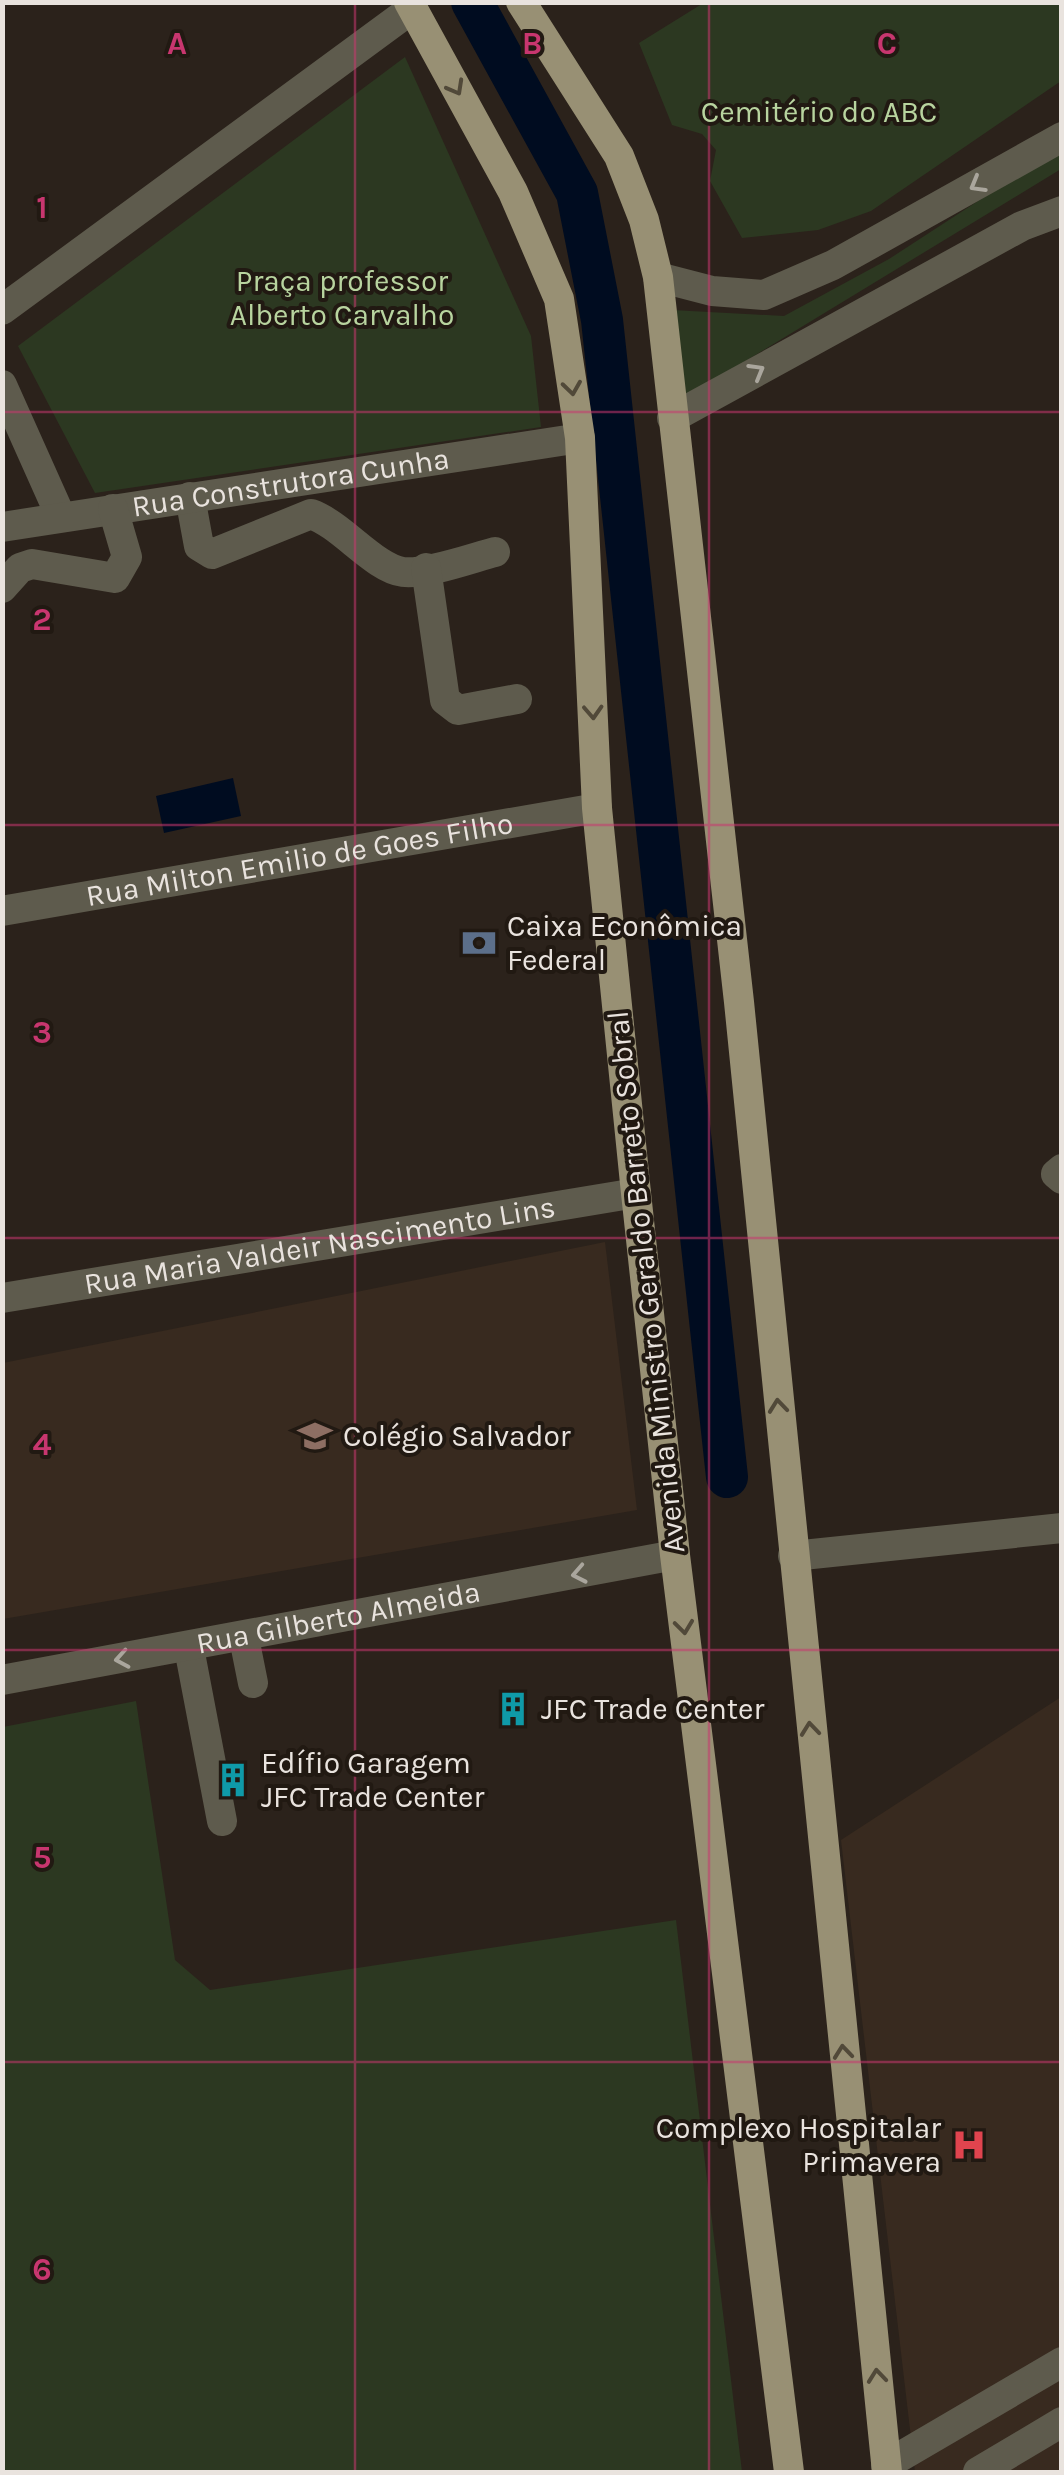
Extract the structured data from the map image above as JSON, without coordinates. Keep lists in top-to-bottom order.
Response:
{
  "streets": {
    "main road": ["Avenida Ministro Geraldo Barreto Sobral"],
    "street": [
      "Rua Construtora Cunha",
      "Rua Milton Emilio de Goes Filho",
      "Rua Maria Valdeir Nascimento Lins",
      "Rua Gilberto Almeida"
    ]
  },
  "crossings": [
    ["Rua Construtora Cunha", "Avenida Ministro Geraldo Barreto Sobral"],
    ["Rua Milton Emilio de Goes Filho", "Avenida Ministro Geraldo Barreto Sobral"],
    ["Rua Maria Valdeir Nascimento Lins", "Avenida Ministro Geraldo Barreto Sobral"],
    ["Avenida Ministro Geraldo Barreto Sobral", "Rua Gilberto Almeida"]
  ],
  "one_way": ["Rua Gilberto Almeida"],
  "parks": ["Cemitério do ABC", "Praça professor Alberto Carvalho"],
  "places": {
    "bank": ["Caixa Econômica Federal"],
    "school or university": ["Colégio Salvador"],
    "building": ["JFC Trade Center", "Edífio Garagem JFC Trade Center"],
    "hospital": ["Complexo Hospitalar Primavera"]
  },
  "grid": {
    "columns": ["A", "B", "C"],
    "rows": [
      "1",
      "2",
      "3",
      "4",
      "5",
      "6"
    ]
  }
}
